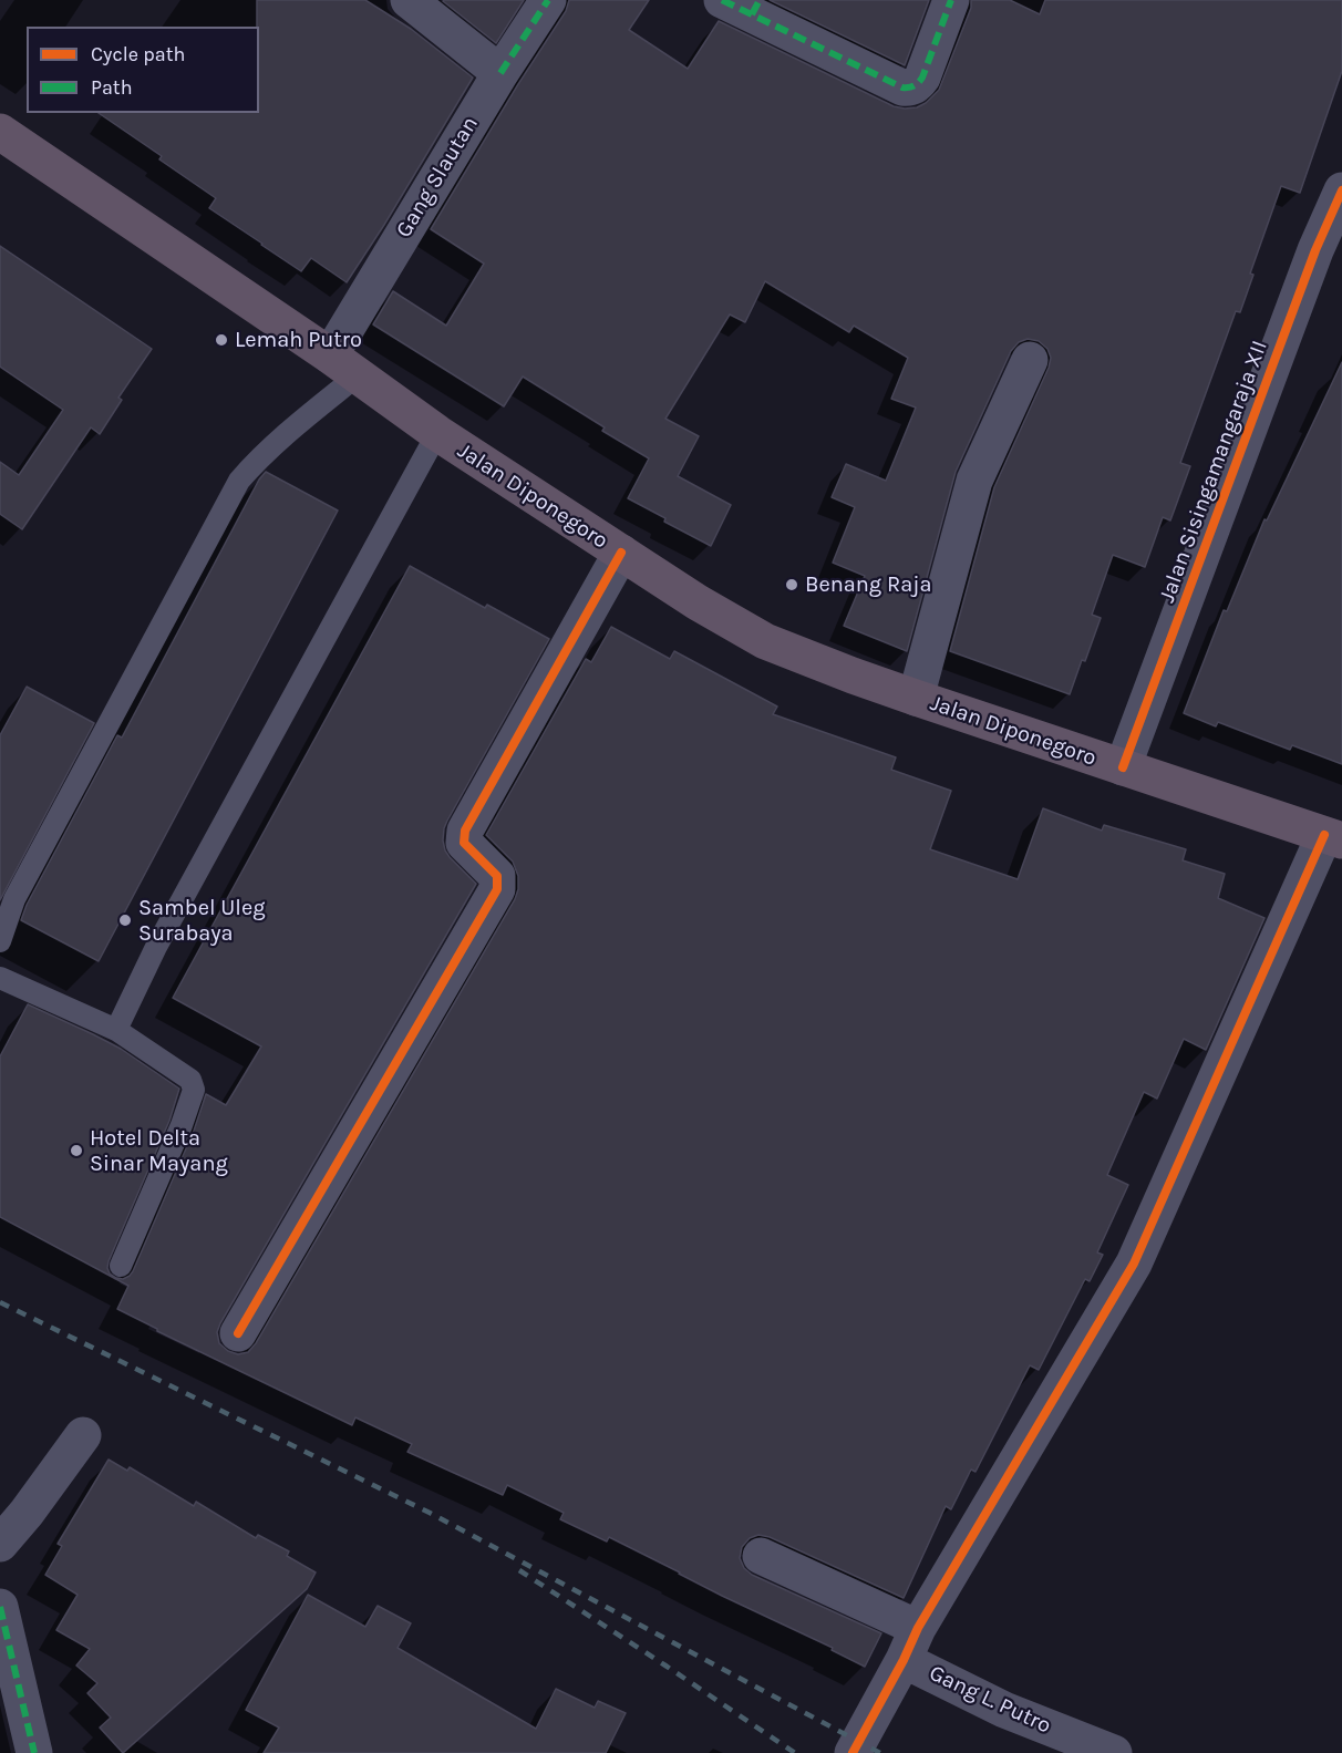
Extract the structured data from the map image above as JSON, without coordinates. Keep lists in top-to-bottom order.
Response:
{
  "streets": {
    "highway": ["Jalan Diponegoro"],
    "street": ["Gang Slautan", "Jalan Sisingamangaraja XII", "Gang L. Putro"]
  },
  "crossings": [
    ["Gang Slautan", "Jalan Diponegoro"],
    ["Jalan Sisingamangaraja XII", "Jalan Diponegoro"]
  ],
  "places": [
    "Lemah Putro",
    "Benang Raja",
    "Sambel Uleg Surabaya",
    "Hotel Delta Sinar Mayang"
  ],
  "legend": ["Cycle path", "Path"]
}
